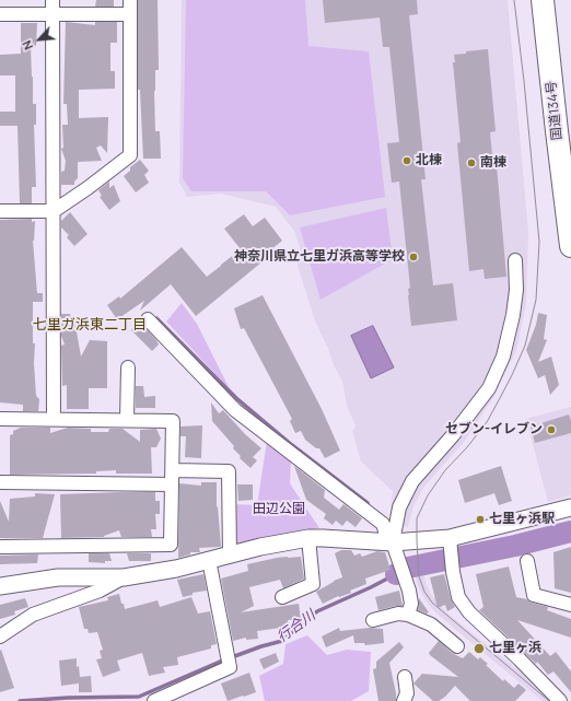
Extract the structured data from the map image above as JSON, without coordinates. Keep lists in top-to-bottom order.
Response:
{
  "streets": {
    "highway": ["国道134号"]
  },
  "districts": ["七里ガ浜東二丁目"],
  "water": ["行合川"],
  "parks": ["田辺公園"],
  "places": [
    "北棟",
    "南棟",
    "神奈川県立七里ガ浜高等学校",
    "セブン-イレブン",
    "七里ヶ浜駅",
    "七里ヶ浜"
  ],
  "north": "bottom left"
}
